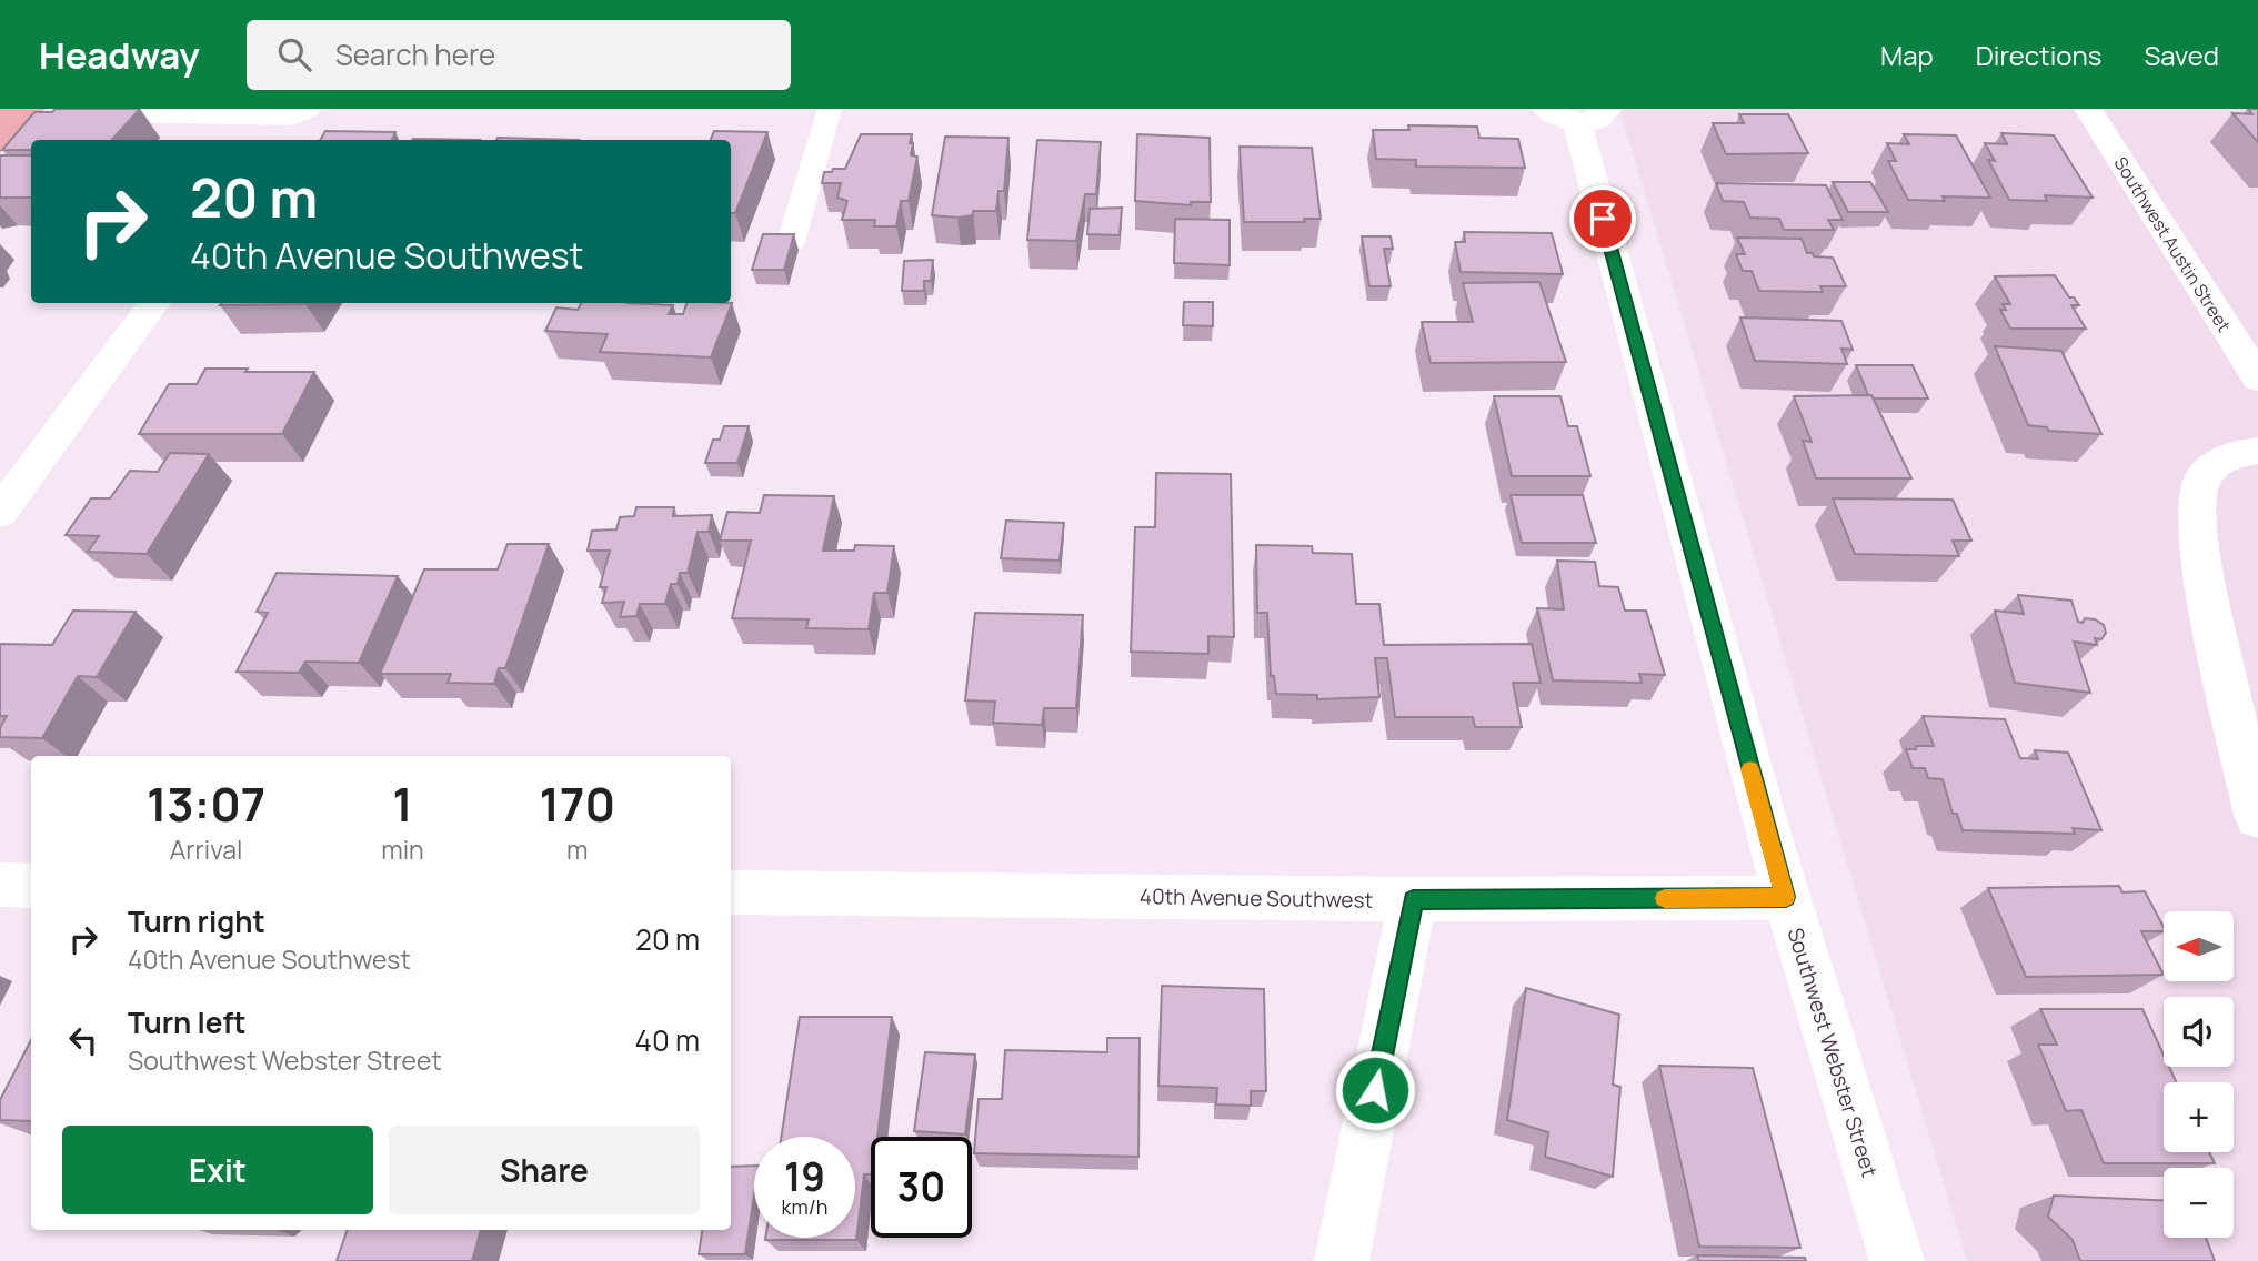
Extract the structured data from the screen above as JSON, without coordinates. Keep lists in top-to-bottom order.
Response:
{
  "streets": {
    "street": ["Southwest Austin Street", "40th Avenue Southwest", "Southwest Webster Street"]
  },
  "crossings": [
    ["40th Avenue Southwest", "Southwest Webster Street"]
  ],
  "north": "left",
  "page": {
    "header": "Headway",
    "search": "Search here",
    "nav": ["Map", "Directions", "Saved"],
    "turn": ["20 m", "40th Avenue Southwest"],
    "eta": [
      "13:07",
      "Arrival",
      "1",
      "min",
      "170",
      "m"
    ],
    "list": [
      {
        "name": "Turn right",
        "note": "40th Avenue Southwest",
        "value": "20 m"
      },
      {
        "name": "Turn left",
        "note": "Southwest Webster Street",
        "value": "40 m"
      }
    ],
    "map_buttons": ["+", "−"],
    "buttons": ["Exit", "Share"],
    "speed": "19 km/h",
    "limit": "30"
  }
}
